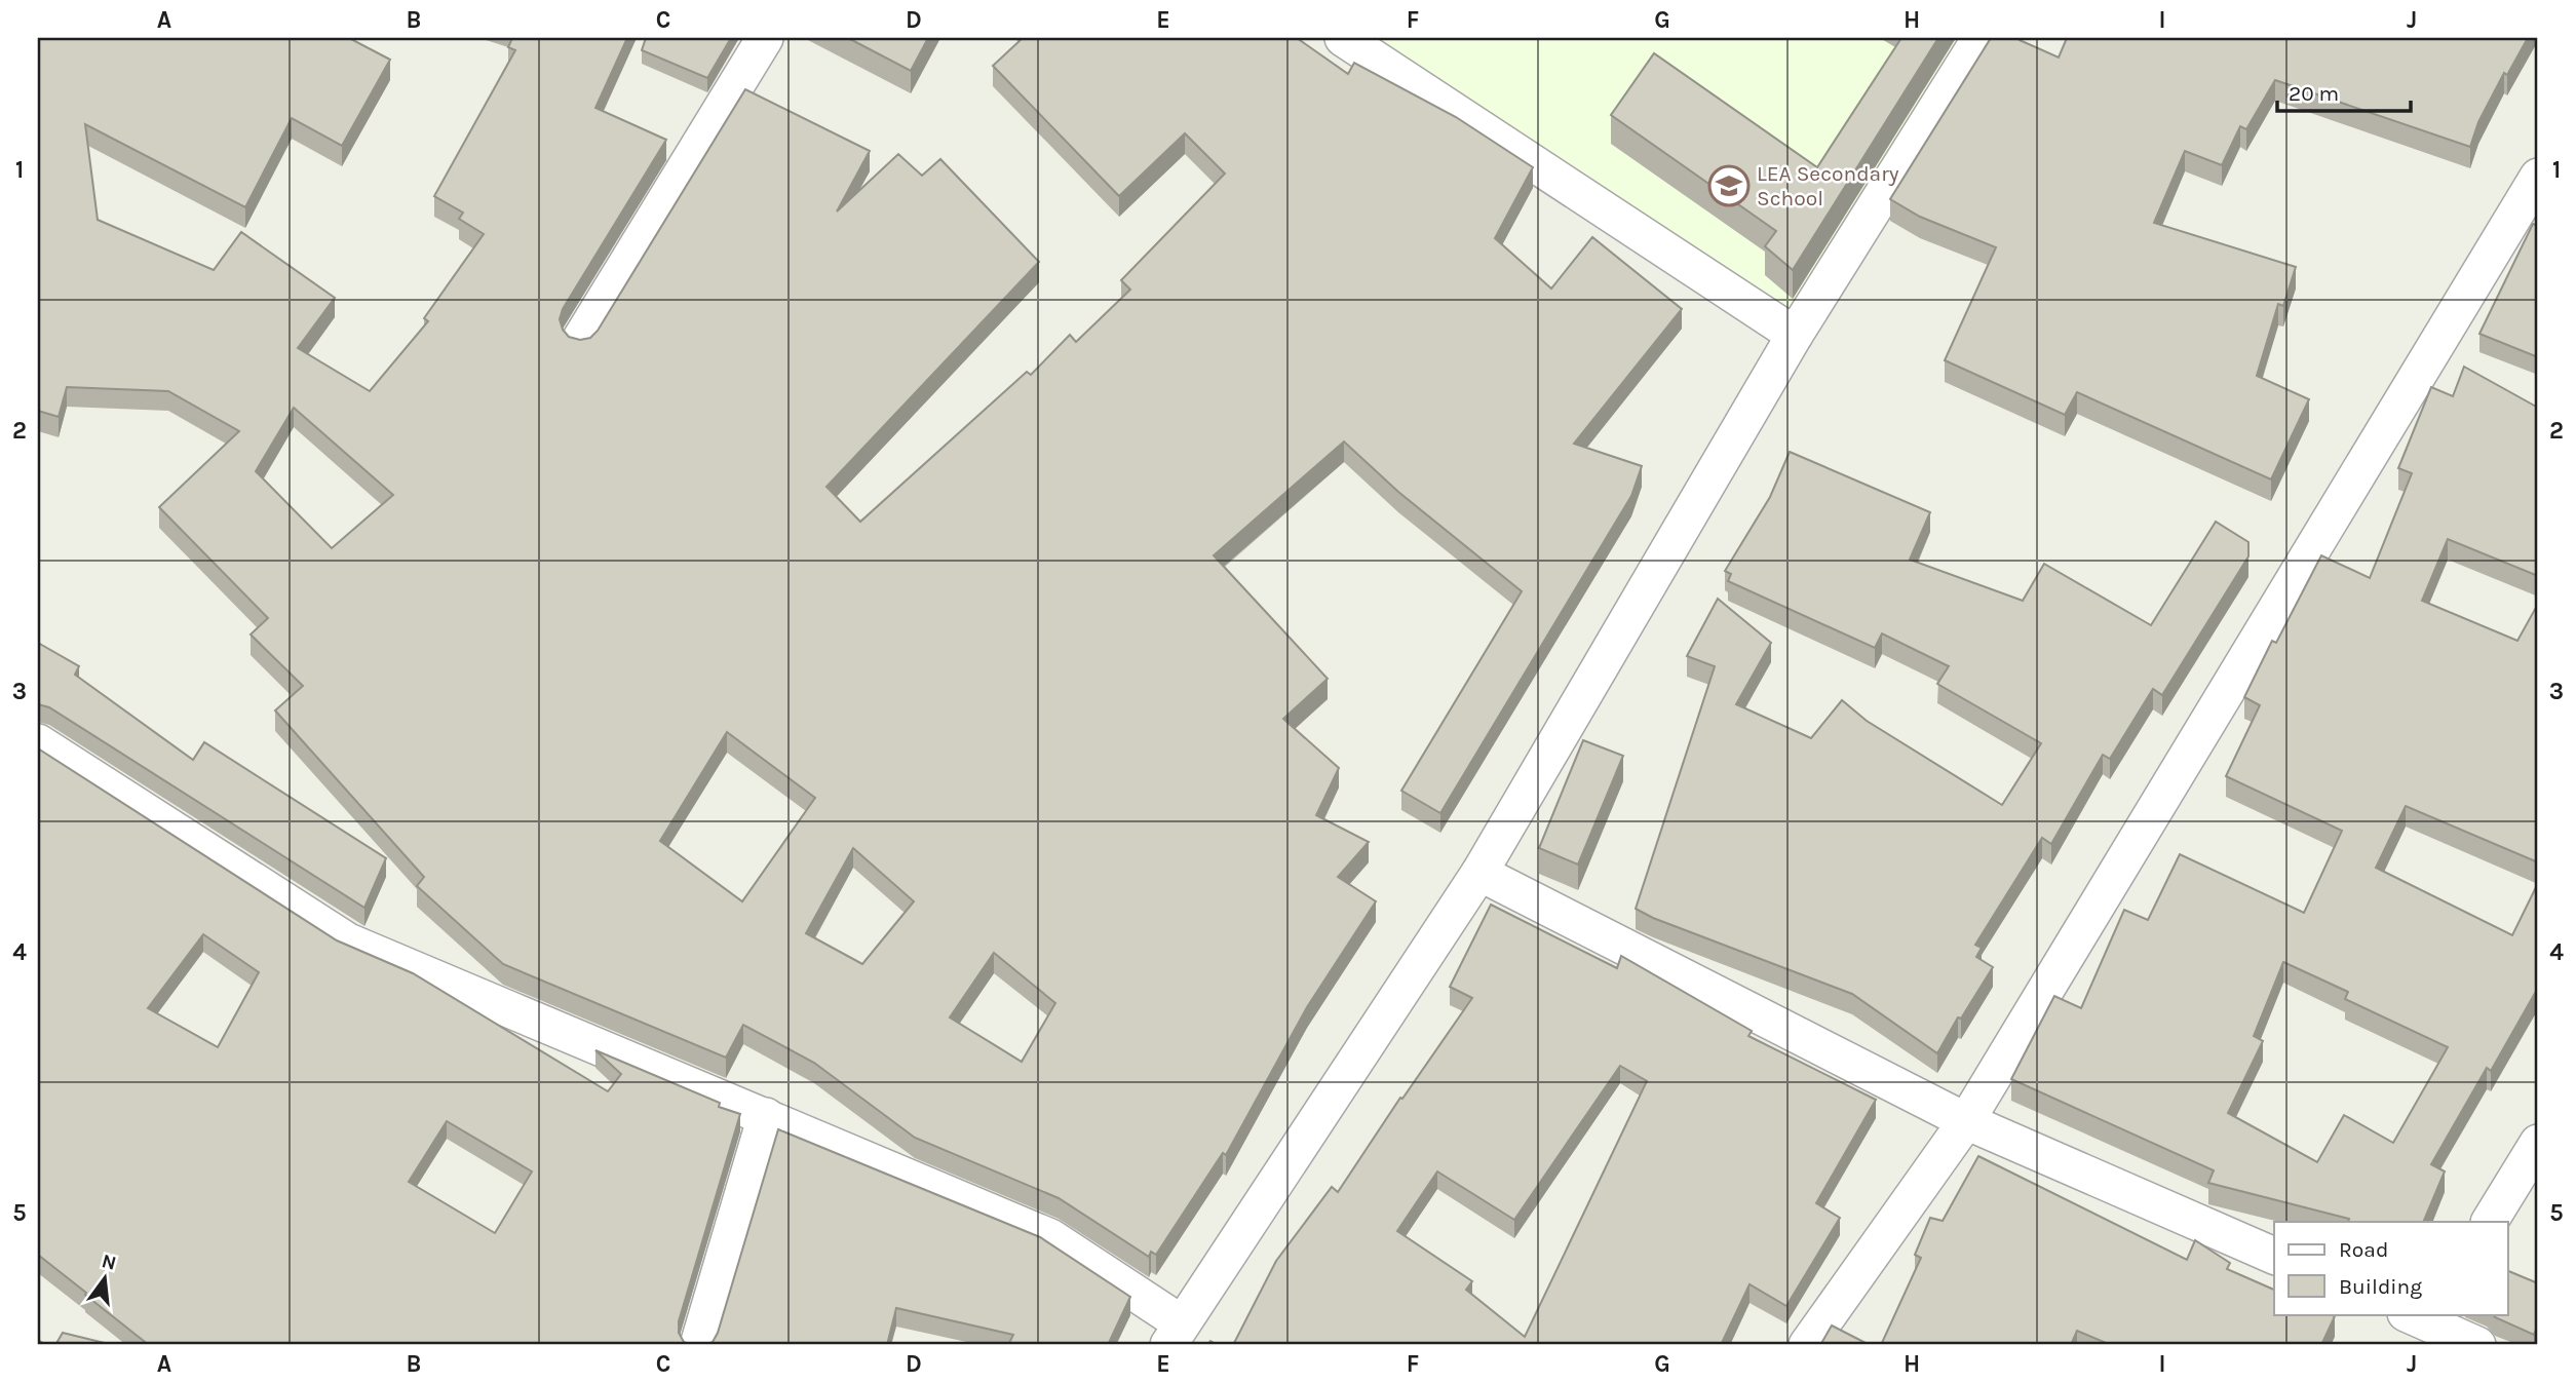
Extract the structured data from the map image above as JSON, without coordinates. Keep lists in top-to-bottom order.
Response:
{
  "places": {
    "school or university": ["LEA Secondary School"]
  },
  "legend": ["Road", "Building"],
  "scale_bar": "20 m",
  "north": "top",
  "grid": {
    "columns": [
      "A",
      "B",
      "C",
      "D",
      "E",
      "F",
      "G",
      "H",
      "I",
      "J"
    ],
    "rows": [
      "1",
      "2",
      "3",
      "4",
      "5"
    ]
  }
}
